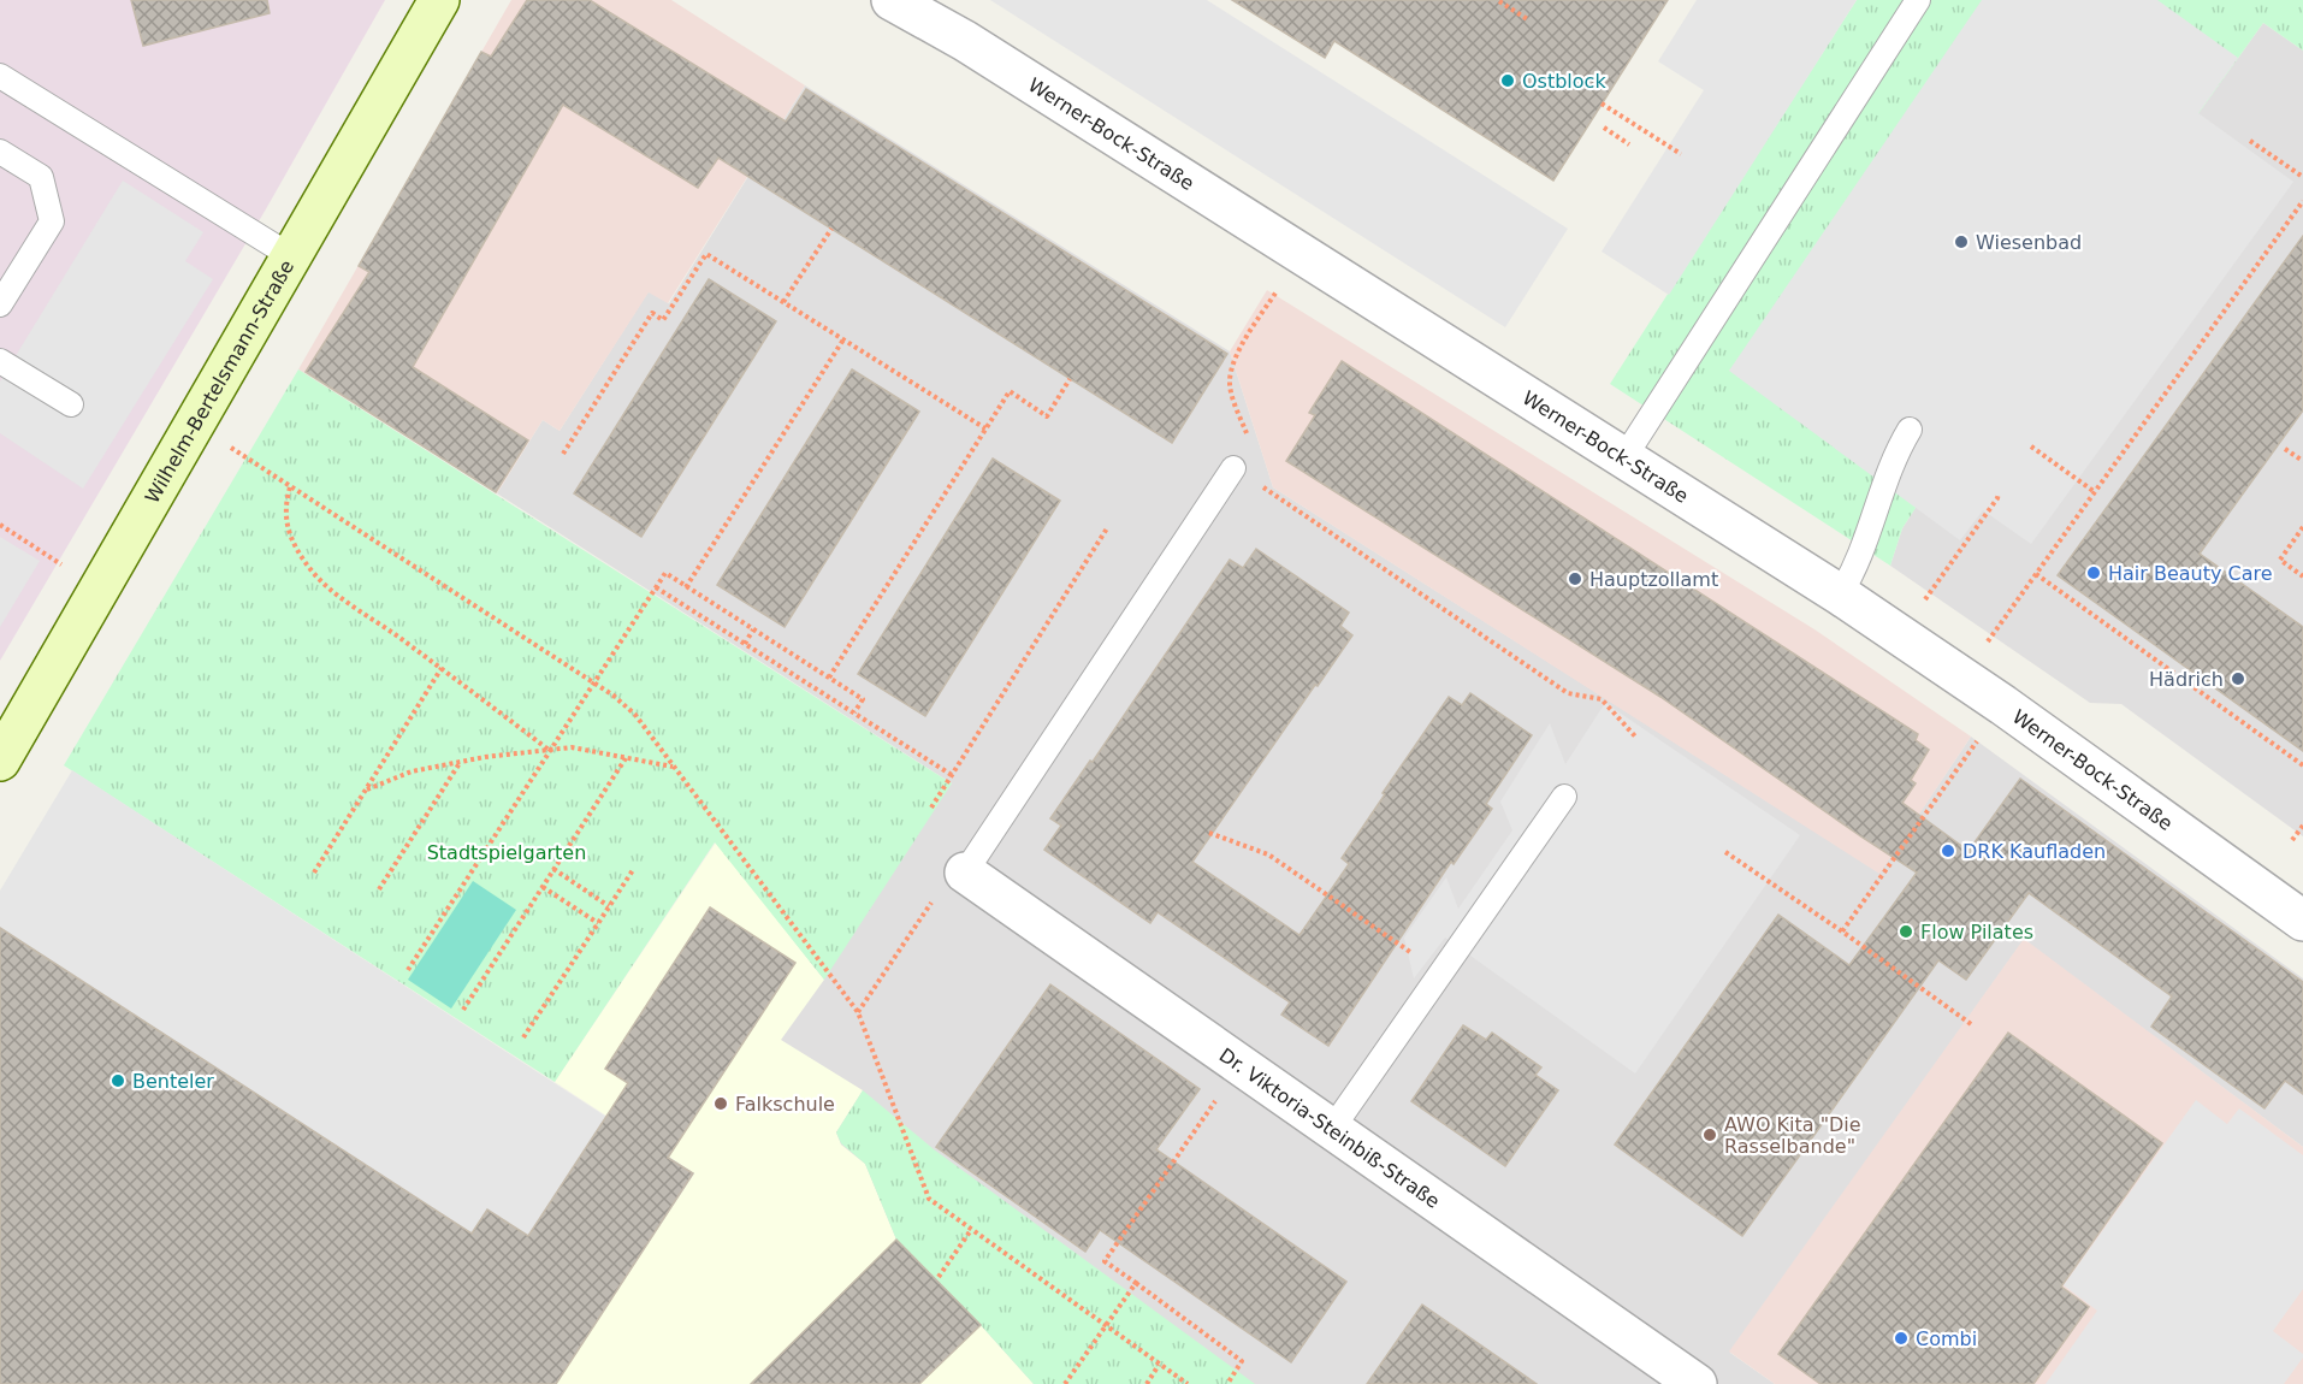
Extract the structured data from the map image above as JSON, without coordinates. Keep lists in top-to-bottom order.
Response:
{
  "streets": {
    "street": ["Werner-Bock-Straße", "Wilhelm-Bertelsmann-Straße", "Dr. Viktoria-Steinbiß-Straße"]
  },
  "parks": ["Stadtspielgarten"],
  "places": [
    "Ostblock",
    "Wiesenbad",
    "Hair Beauty Care",
    "Hauptzollamt",
    "Hädrich",
    "DRK Kaufladen",
    "Flow Pilates",
    "Benteler",
    "Falkschule",
    "AWO Kita \"Die Rasselbande\"",
    "Combi"
  ]
}
